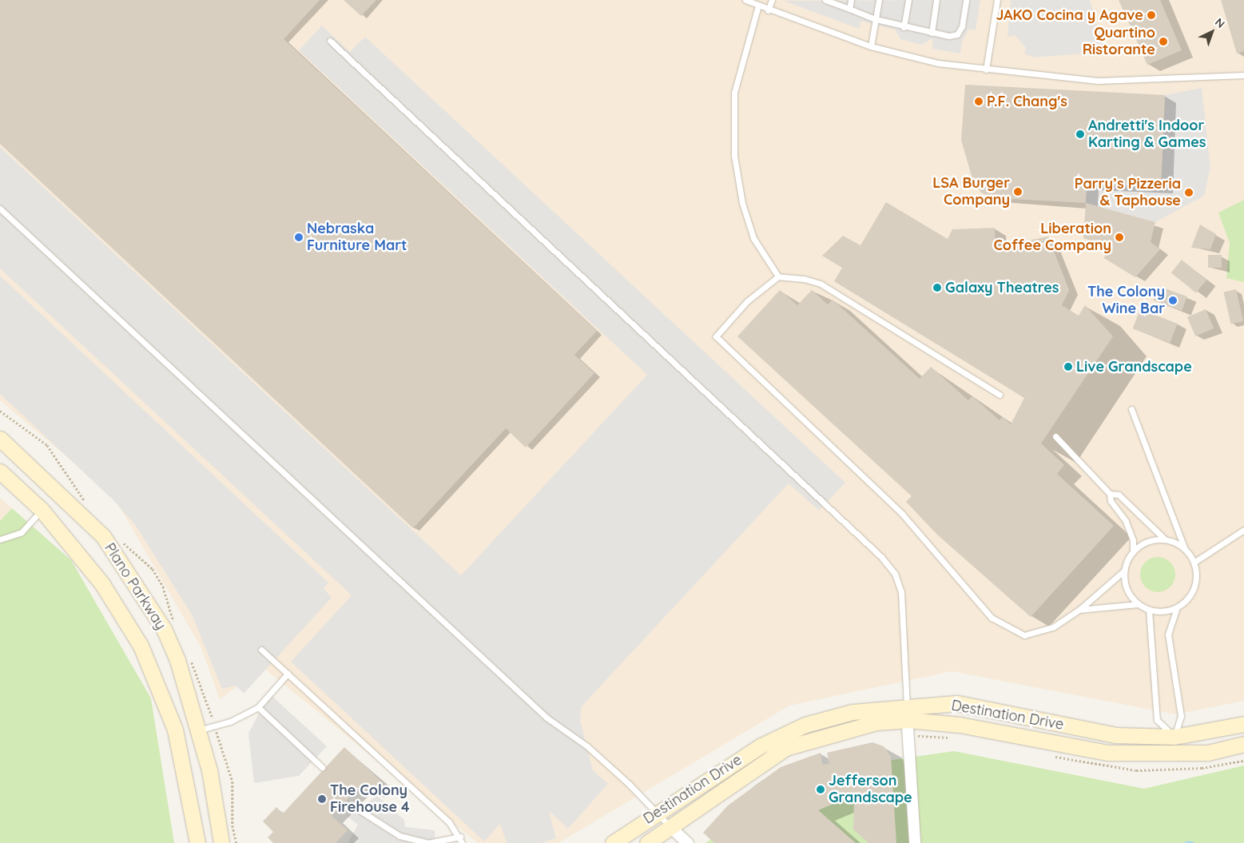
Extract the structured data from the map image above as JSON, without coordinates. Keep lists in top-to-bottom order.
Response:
{
  "streets": {
    "street": ["Plano Parkway", "Destination Drive"]
  },
  "places": [
    "JAKO Cocina y Agave",
    "Quartino Ristorante",
    "P.F. Chang's",
    "Andretti's Indoor Karting & Games",
    "LSA Burger Company",
    "Parry’s Pizzeria & Taphouse",
    "Nebraska Furniture Mart",
    "Liberation Coffee Company",
    "Galaxy Theatres",
    "The Colony Wine Bar",
    "Live Grandscape",
    "Jefferson Grandscape",
    "The Colony Firehouse 4"
  ],
  "north": "top right"
}
